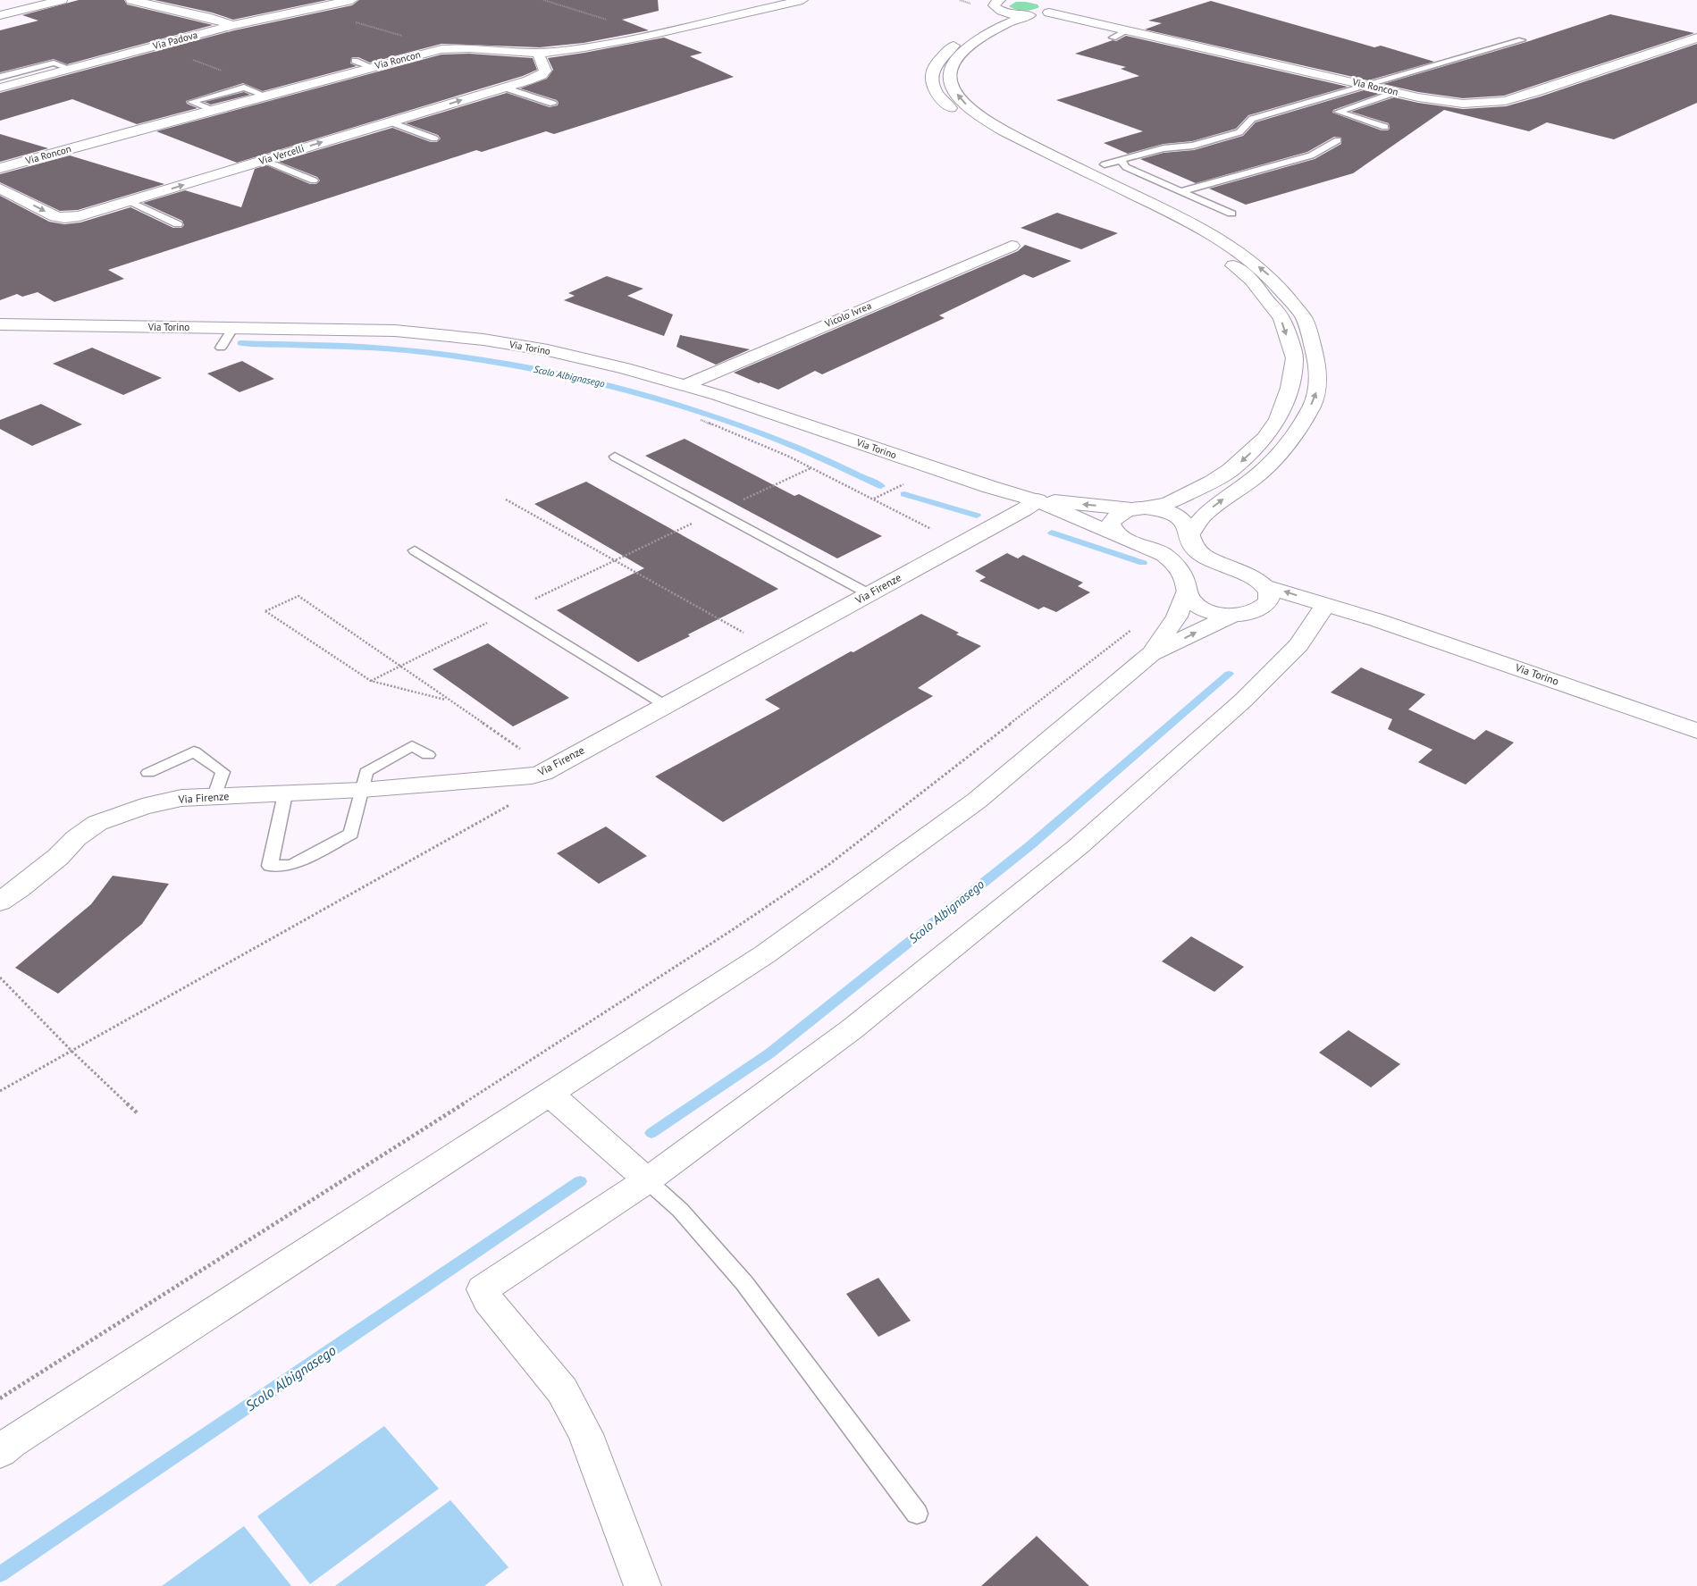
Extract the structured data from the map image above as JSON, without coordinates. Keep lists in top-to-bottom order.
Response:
{
  "streets": {
    "street": [
      "Via Padova",
      "Via Roncon",
      "Via Vercelli",
      "Vicolo Ivrea",
      "Via Torino",
      "Via Firenze"
    ]
  },
  "crossings": [
    ["Via Roncon", "Via Vercelli"],
    ["Vicolo Ivrea", "Via Torino"],
    ["Via Torino", "Via Firenze"]
  ],
  "one_way": ["Via Vercelli"],
  "water": ["Scolo Albignasego"]
}
